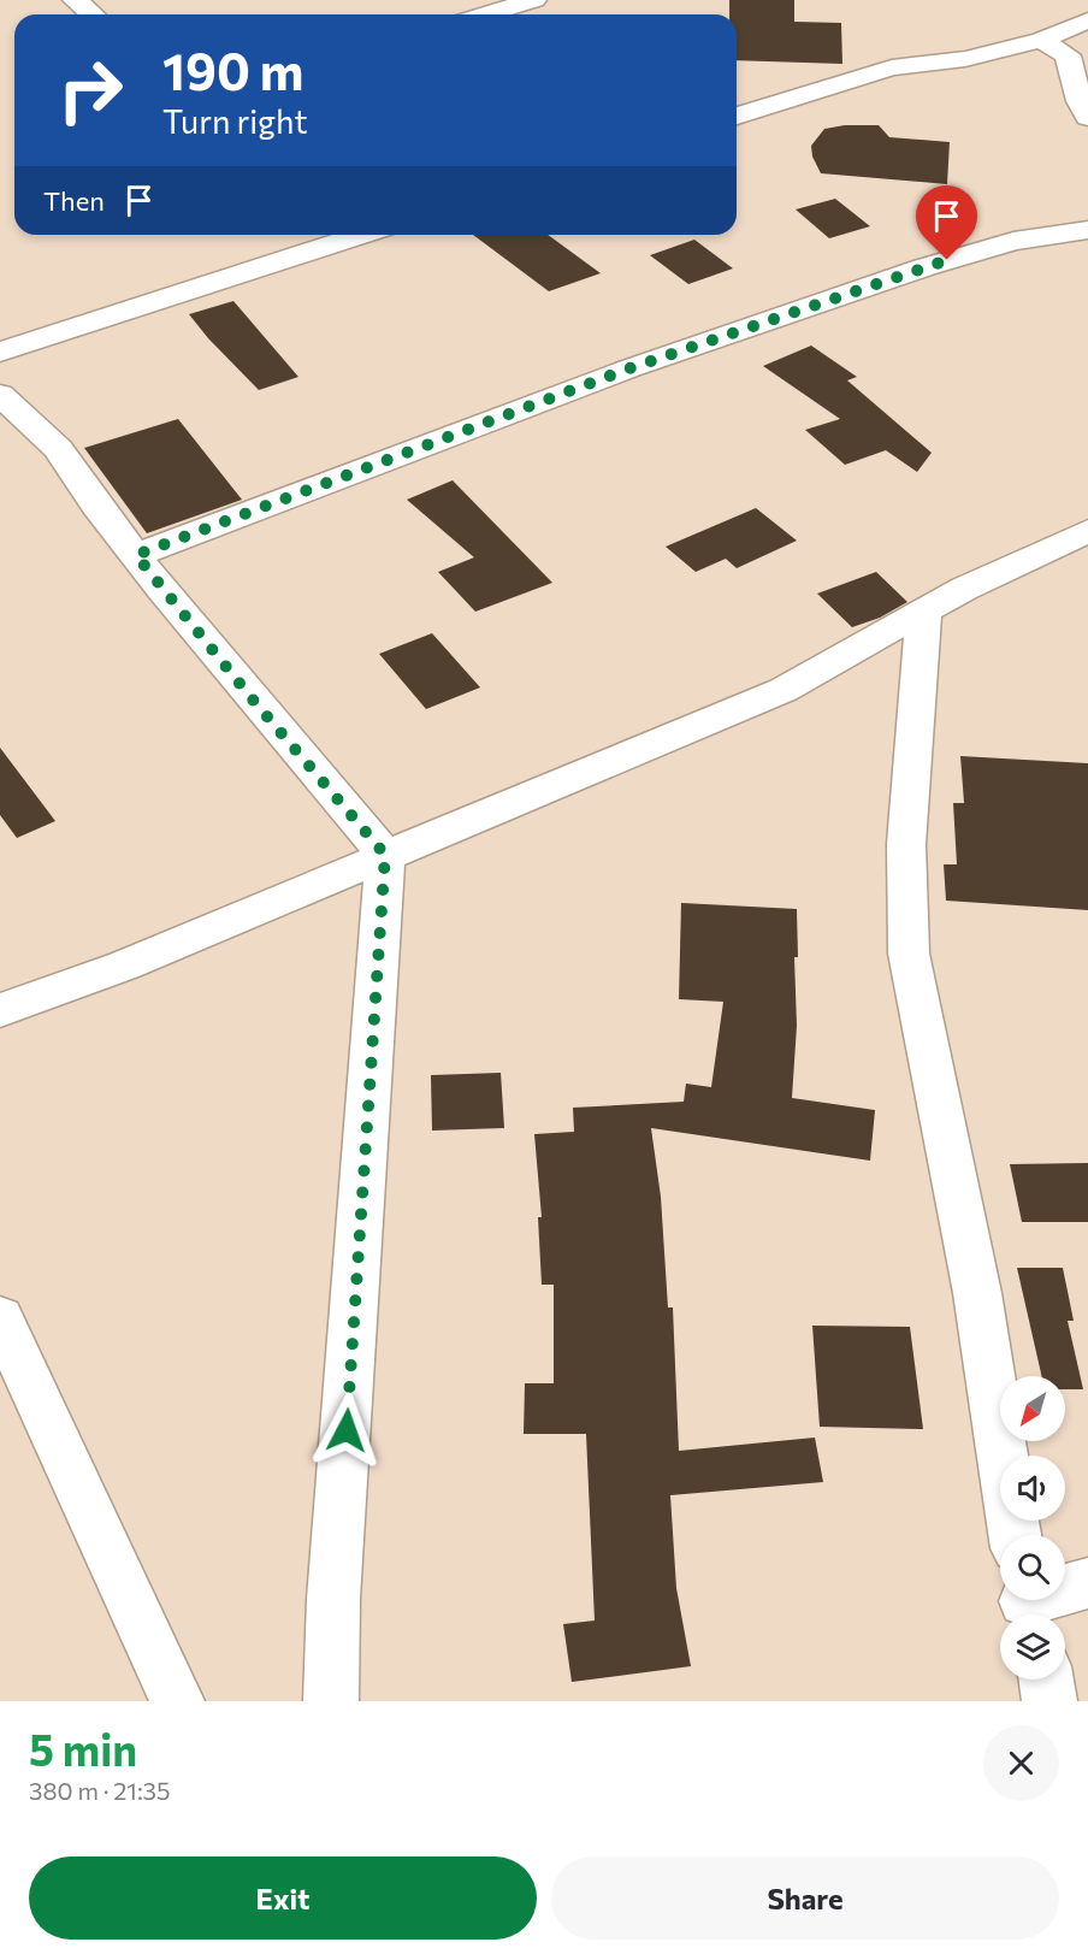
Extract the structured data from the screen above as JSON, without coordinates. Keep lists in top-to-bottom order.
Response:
{
  "north": "bottom left",
  "page": {
    "turn": ["190 m", "Turn right"],
    "then": "Then",
    "heading": ["5 min", "380 m · 21:35"],
    "buttons": ["Exit", "Share"]
  }
}
